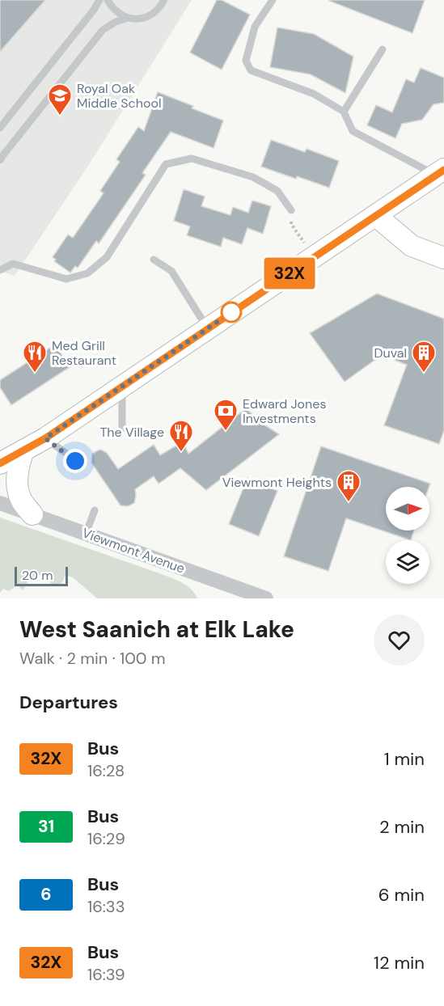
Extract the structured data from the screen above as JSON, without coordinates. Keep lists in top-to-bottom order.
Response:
{
  "streets": {
    "street": ["Viewmont Avenue"]
  },
  "places": {
    "school or university": ["Royal Oak Middle School"],
    "restaurant": ["Med Grill Restaurant", "The Village"],
    "building": ["Duval", "Viewmont Heights"],
    "bank": ["Edward Jones Investments"]
  },
  "lines": ["bus line 32X"],
  "scale_bar": "20 m",
  "north": "right",
  "page": {
    "on_map": "32X",
    "scale": "20 m",
    "heading": [
      ["West Saanich at Elk Lake", "Walk · 2 min · 100 m"],
      "Departures"
    ],
    "list": [
      {
        "mark": "32X",
        "name": "Bus",
        "note": "16:28",
        "value": "1 min"
      },
      {
        "mark": "31",
        "name": "Bus",
        "note": "16:29",
        "value": "2 min"
      },
      {
        "mark": "6",
        "name": "Bus",
        "note": "16:33",
        "value": "6 min"
      },
      {
        "mark": "32X",
        "name": "Bus",
        "note": "16:39",
        "value": "12 min"
      }
    ]
  }
}
